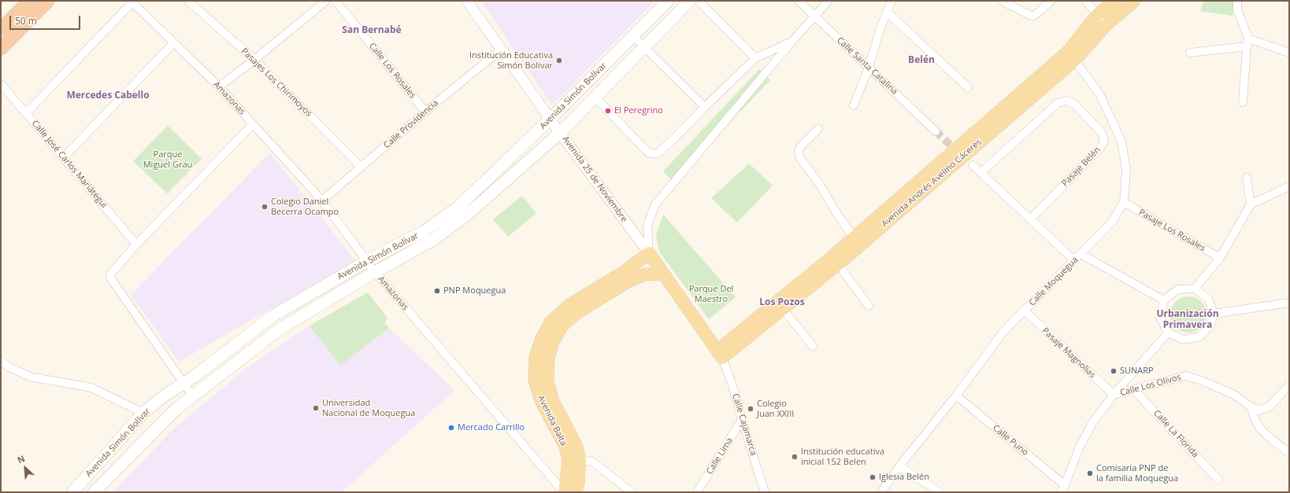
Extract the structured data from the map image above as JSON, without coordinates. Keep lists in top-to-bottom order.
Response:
{
  "streets": {
    "main road": [
      "Avenida Simón Bolívar",
      "Avenida 25 de Noviembre",
      "Avenida Andrés Avelino Cáceres",
      "Avenida Balta"
    ],
    "street": [
      "Calle Santa Catalina",
      "Calle Los Rosales",
      "Pasajes Los Chirimoyos",
      "Amazonas",
      "Calle Providencia",
      "Calle José Carlos Mariátegui",
      "Pasaje Belén",
      "Pasaje Los Rosales",
      "Calle Moquegua",
      "Pasaje Magnolias",
      "Calle Los Olivos",
      "Calle Cajamarca",
      "Calle La Florida",
      "Calle Puno",
      "Calle Lima"
    ]
  },
  "crossings": [
    ["Calle Los Rosales", "Calle Providencia"],
    ["Pasajes Los Chirimoyos", "Calle Providencia"],
    ["Avenida Simón Bolívar", "Amazonas"],
    ["Avenida Simón Bolívar", "Avenida 25 de Noviembre"],
    ["Amazonas", "Calle Providencia"],
    ["Amazonas", "Avenida Balta"],
    ["Calle Providencia", "Avenida 25 de Noviembre"],
    ["Avenida 25 de Noviembre", "Avenida Andrés Avelino Cáceres"],
    ["Avenida 25 de Noviembre", "Avenida Balta"],
    ["Avenida 25 de Noviembre", "Calle Cajamarca"],
    ["Avenida Andrés Avelino Cáceres", "Calle Moquegua"],
    ["Avenida Andrés Avelino Cáceres", "Calle Cajamarca"],
    ["Pasaje Los Rosales", "Calle Moquegua"],
    ["Calle Moquegua", "Pasaje Magnolias"],
    ["Calle Moquegua", "Calle Puno"],
    ["Pasaje Magnolias", "Calle Los Olivos"],
    ["Calle Los Olivos", "Calle La Florida"],
    ["Calle Cajamarca", "Calle Lima"]
  ],
  "districts": [
    "San Bernabé",
    "Belén",
    "Mercedes Cabello",
    "Los Pozos",
    "Urbanización Primavera"
  ],
  "parks": ["Parque Miguel Grau", "Parque Del Maestro"],
  "places": [
    "Institución Educativa Simón Bolívar",
    "El Peregrino",
    "Colegio Daniel Becerra Ocampo",
    "PNP Moquegua",
    "SUNARP",
    "Universidad Nacional de Moquegua",
    "Colegio Juan XXIII",
    "Mercado Carrillo",
    "Institución educativa inicial 152 Belen",
    "Comisaría PNP de la familia Moquegua",
    "Iglesia Belén"
  ],
  "scale_bar": "50 m",
  "north": "top left"
}
